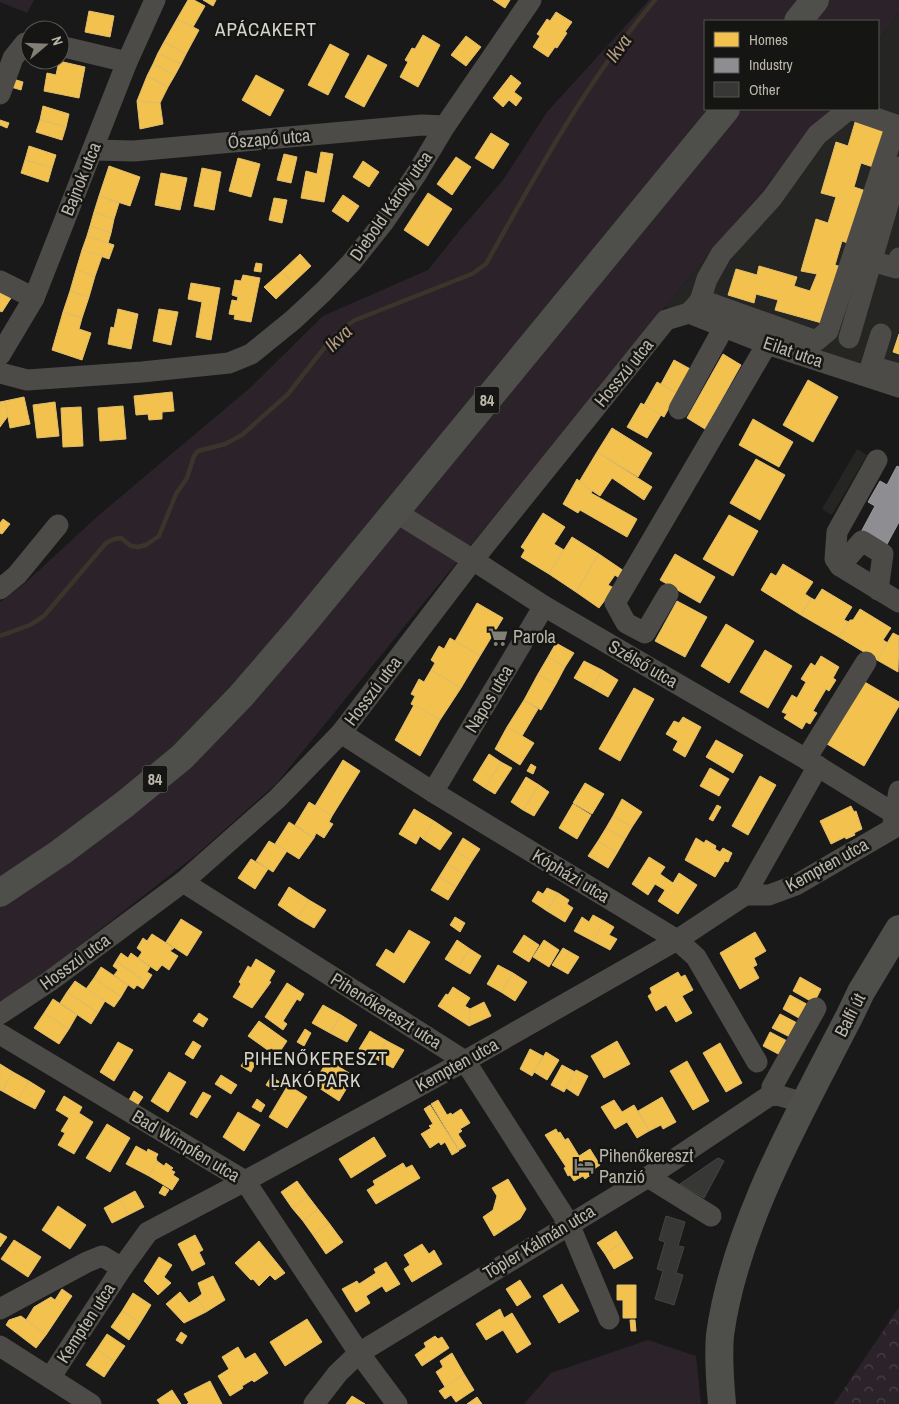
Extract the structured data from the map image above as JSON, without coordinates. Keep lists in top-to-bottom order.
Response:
{
  "streets": {
    "main road": ["84", "Balfi út"],
    "street": [
      "Őszapó utca",
      "Bajnok utca",
      "Diebold Károly utca",
      "Eilat utca",
      "Hosszú utca",
      "Szélső utca",
      "Napos utca",
      "Kempten utca",
      "Kópházi utca",
      "Pihenőkereszt utca",
      "Bad Wimpfen utca",
      "Töpler Kálmán utca"
    ]
  },
  "crossings": [
    ["Őszapó utca", "Bajnok utca"],
    ["Őszapó utca", "Diebold Károly utca"],
    ["Eilat utca", "Hosszú utca"],
    ["Eilat utca", "Szélső utca"],
    ["Hosszú utca", "Szélső utca"],
    ["Hosszú utca", "Kópházi utca"],
    ["Hosszú utca", "Pihenőkereszt utca"],
    ["84", "Szélső utca"],
    ["Szélső utca", "Napos utca"],
    ["Szélső utca", "Kempten utca"],
    ["Napos utca", "Kópházi utca"],
    ["Kempten utca", "Kópházi utca"],
    ["Kempten utca", "Pihenőkereszt utca"],
    ["Kempten utca", "Bad Wimpfen utca"],
    ["Pihenőkereszt utca", "Töpler Kálmán utca"],
    ["Bad Wimpfen utca", "Töpler Kálmán utca"]
  ],
  "districts": ["APÁCAKERT", "PIHENŐKERESZT LAKÓPARK"],
  "water": ["Ikva"],
  "places": {
    "supermarket": ["Parola"],
    "hotel": ["Pihenőkereszt Panzió"]
  },
  "legend": ["Homes", "Industry", "Other"],
  "north": "right"
}
